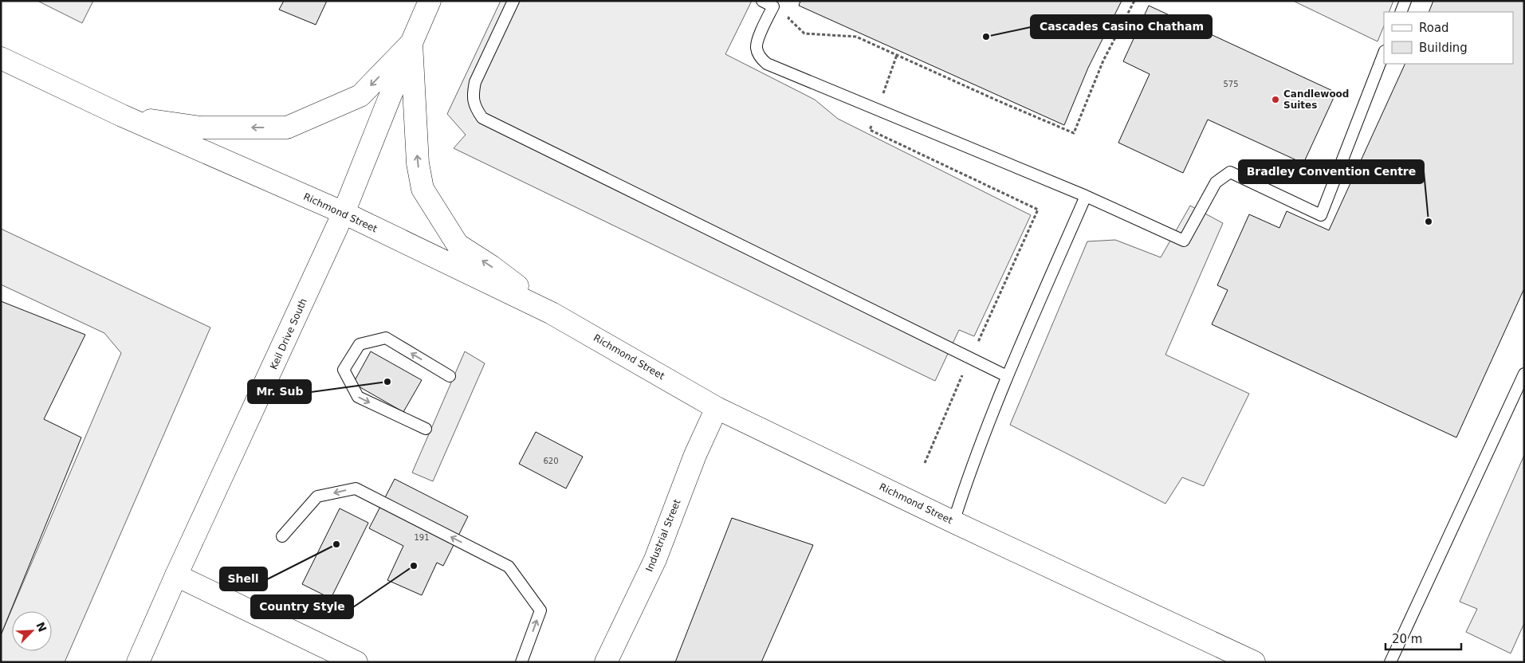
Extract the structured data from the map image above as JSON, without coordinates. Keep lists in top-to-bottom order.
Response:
{
  "streets": {
    "main road": ["Richmond Street", "Keil Drive South", "Industrial Street"]
  },
  "crossings": [
    ["Richmond Street", "Keil Drive South"],
    ["Richmond Street", "Industrial Street"]
  ],
  "places": [
    "Cascades Casino Chatham",
    "Candlewood Suites",
    "Bradley Convention Centre",
    "Mr. Sub",
    "Shell",
    "Country Style"
  ],
  "house_numbers": ["575", "620", "191"],
  "legend": ["Road", "Building"],
  "scale_bar": "20 m",
  "north": "top right"
}
